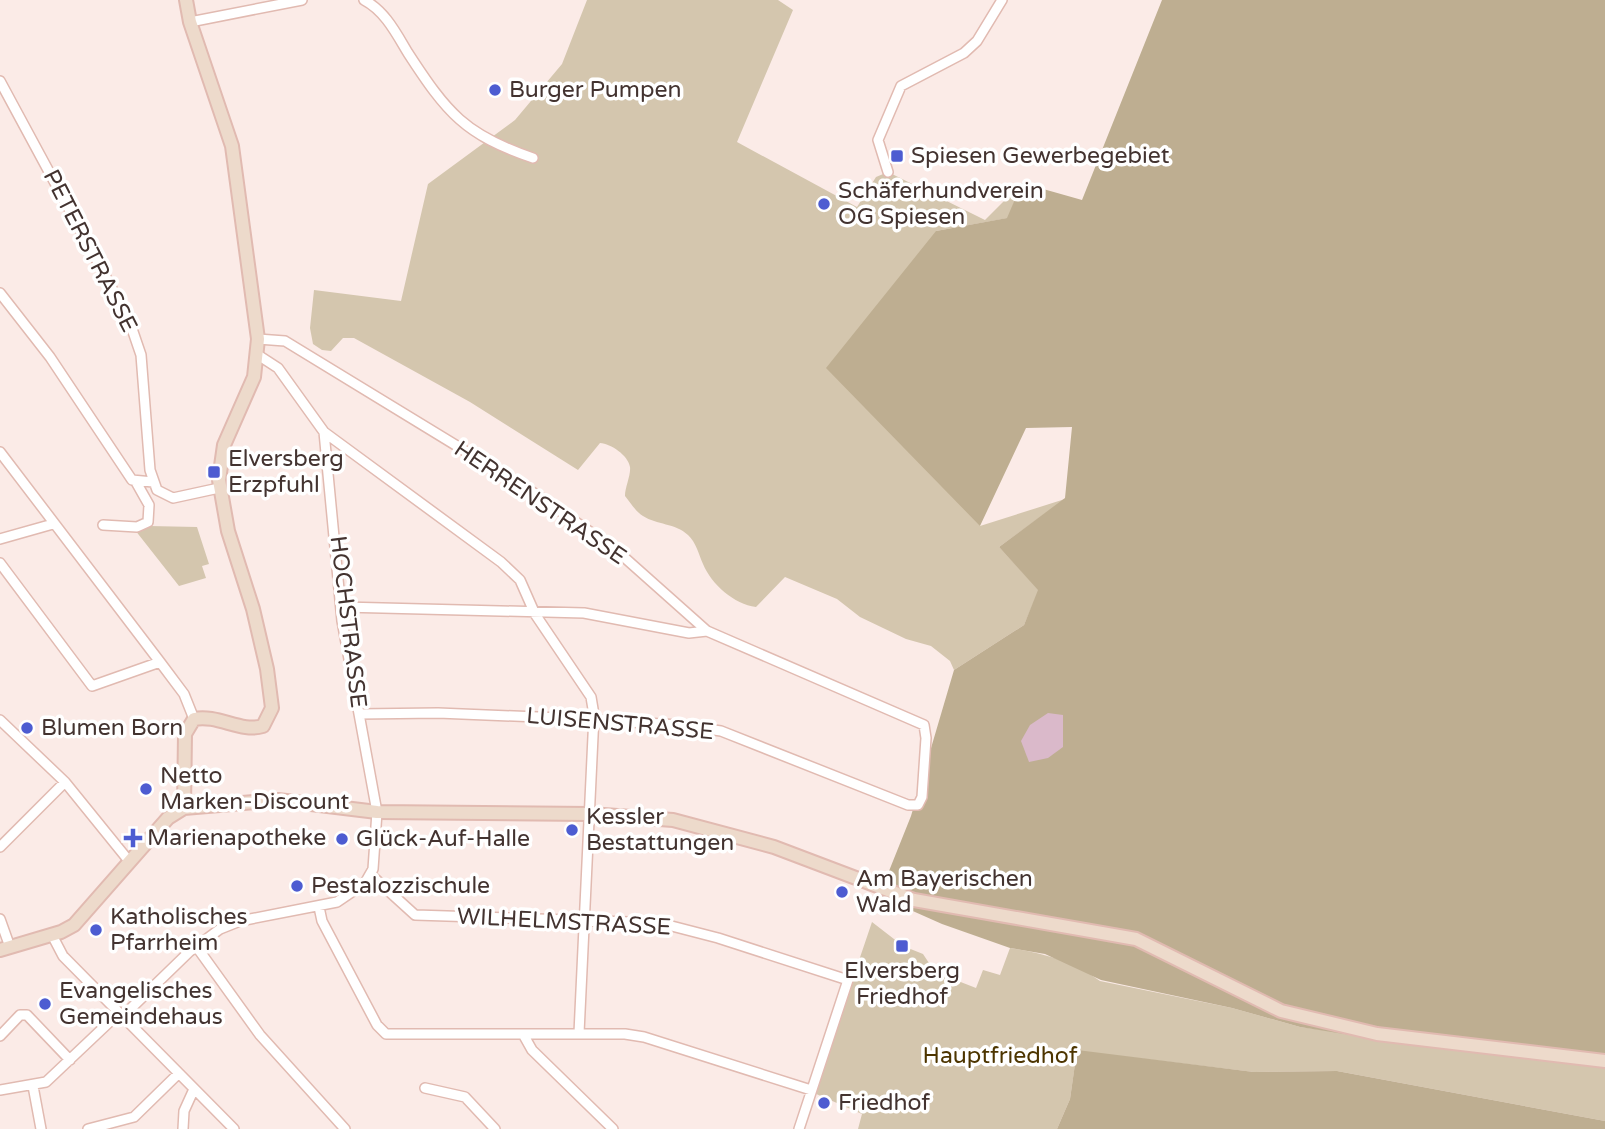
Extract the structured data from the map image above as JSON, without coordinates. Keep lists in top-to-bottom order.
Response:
{
  "streets": {
    "street": [
      "PETERSTRASSE",
      "HERRENSTRASSE",
      "HOCHSTRASSE",
      "LUISENSTRASSE",
      "WILHELMSTRASSE"
    ]
  },
  "crossings": [
    ["HERRENSTRASSE", "LUISENSTRASSE"],
    ["HOCHSTRASSE", "LUISENSTRASSE"],
    ["HOCHSTRASSE", "WILHELMSTRASSE"]
  ],
  "parks": ["Hauptfriedhof"],
  "places": {
    "other": [
      "Burger Pumpen",
      "Schäferhundverein OG Spiesen",
      "Blumen Born",
      "Netto Marken-Discount",
      "Kessler Bestattungen",
      "Glück-Auf-Halle",
      "Pestalozzischule",
      "Am Bayerischen Wald",
      "Katholisches Pfarrheim",
      "Evangelisches Gemeindehaus",
      "Friedhof"
    ],
    "transit": ["Spiesen Gewerbegebiet", "Elversberg Erzpfuhl", "Elversberg Friedhof"],
    "health": ["Marienapotheke"]
  }
}
